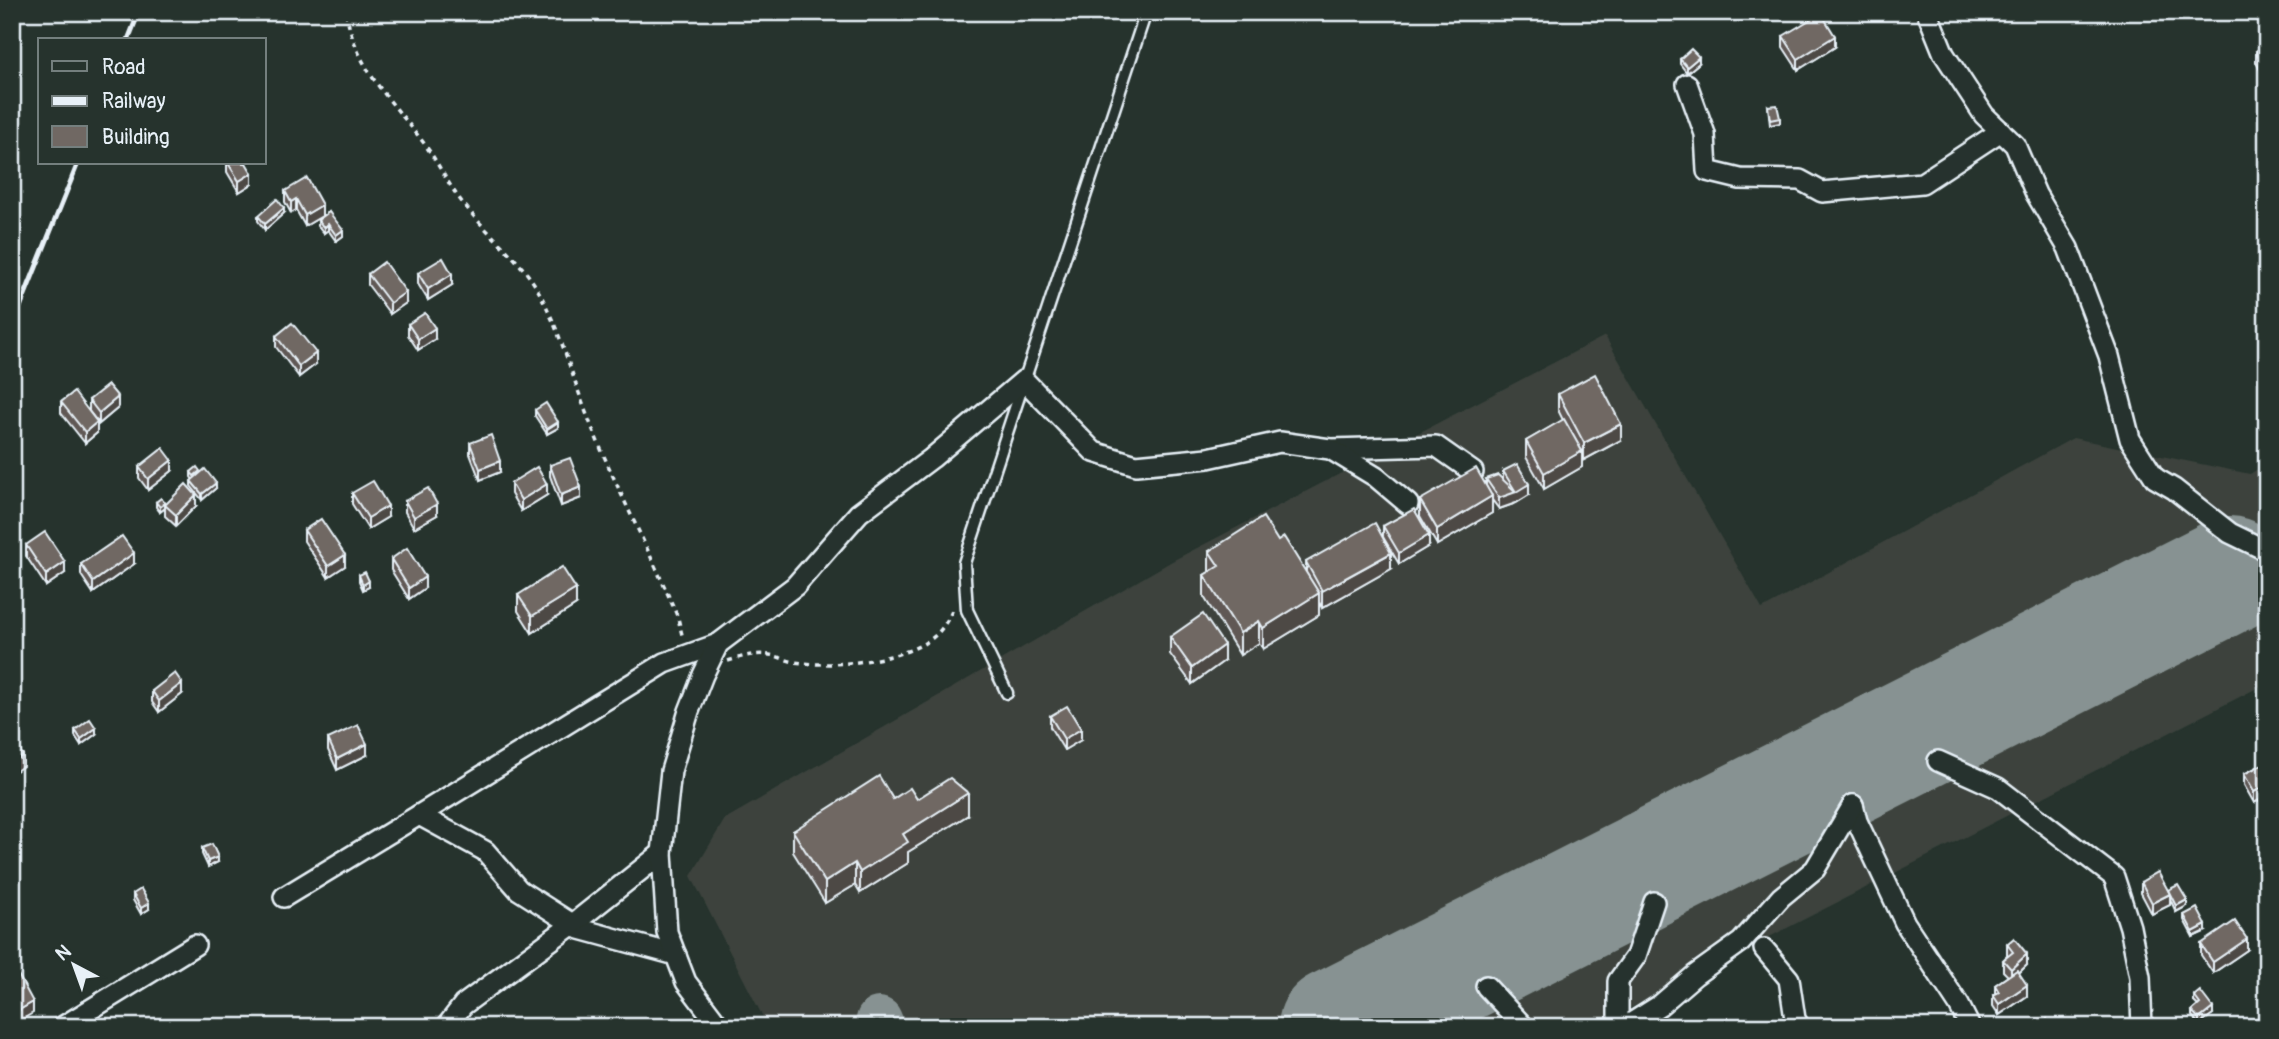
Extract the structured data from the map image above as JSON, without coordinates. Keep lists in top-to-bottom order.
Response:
{
  "legend": ["Road", "Railway", "Building"],
  "north": "top left"
}
